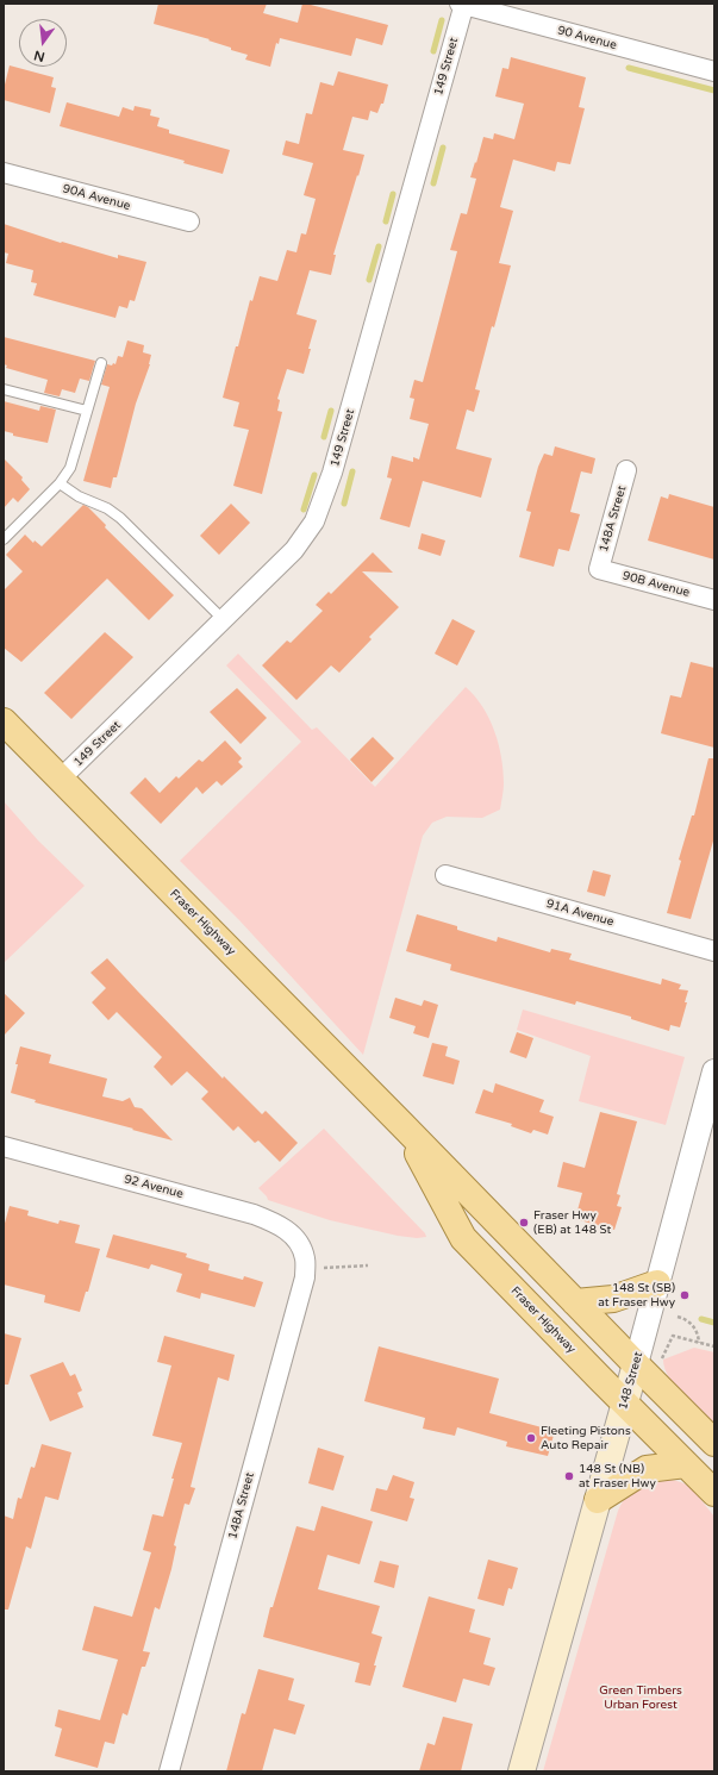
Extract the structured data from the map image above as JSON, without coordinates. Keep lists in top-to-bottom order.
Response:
{
  "streets": {
    "main road": ["Fraser Highway", "148 Street"],
    "street": [
      "90 Avenue",
      "149 Street",
      "90A Avenue",
      "148A Street",
      "90B Avenue",
      "91A Avenue",
      "92 Avenue"
    ]
  },
  "crossings": [
    ["90 Avenue", "149 Street"],
    ["149 Street", "Fraser Highway"],
    ["148A Street", "90B Avenue"],
    ["148A Street", "92 Avenue"],
    ["Fraser Highway", "148 Street"]
  ],
  "parks": ["Green Timbers Urban Forest"],
  "places": [
    "Fraser Hwy (EB) at 148 St",
    "148 St (SB) at Fraser Hwy",
    "Fleeting Pistons Auto Repair",
    "148 St (NB) at Fraser Hwy"
  ],
  "north": "bottom"
}
